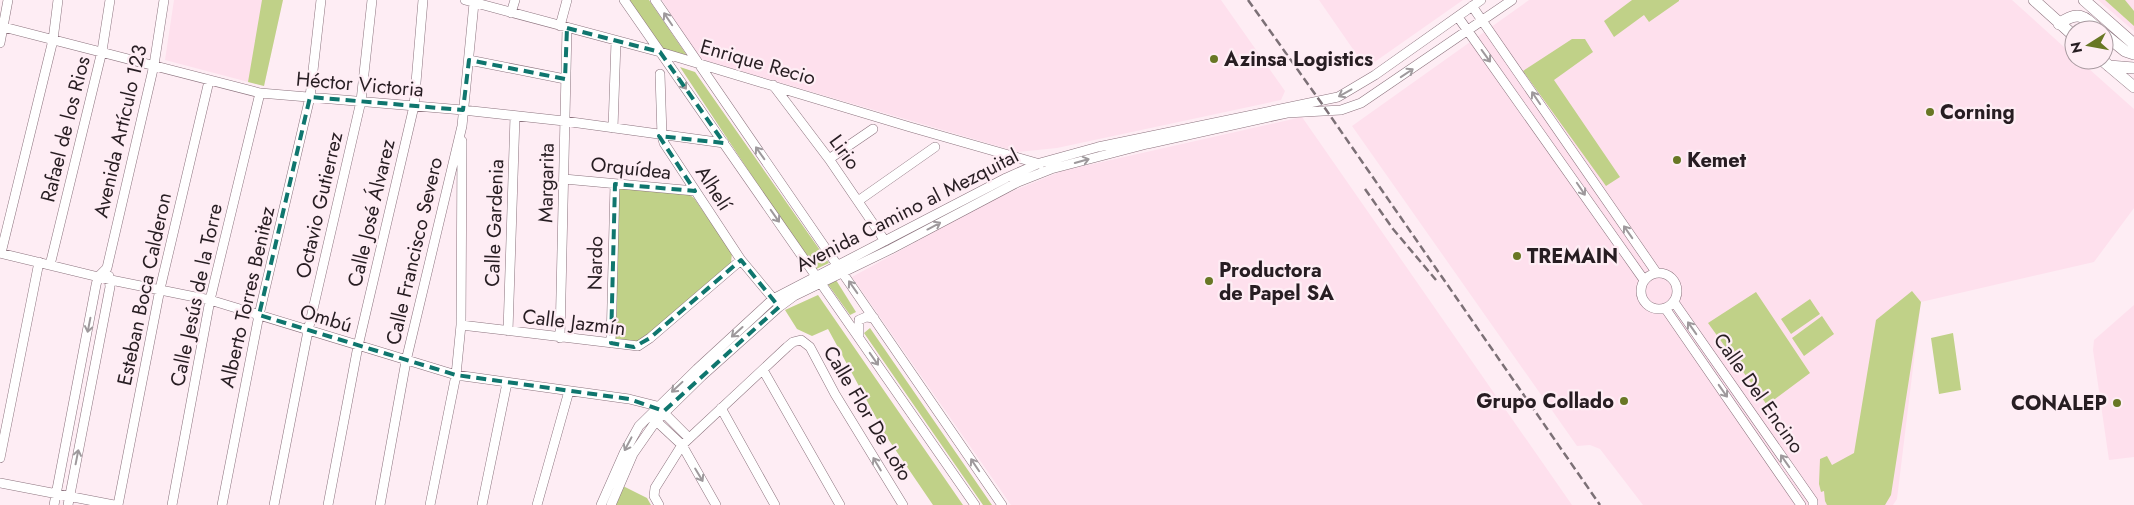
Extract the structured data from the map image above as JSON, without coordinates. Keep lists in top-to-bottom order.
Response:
{
  "streets": {
    "street": [
      "Enrique Recio",
      "Héctor Victoria",
      "Rafael de los Rios",
      "Avenida Artículo 123",
      "Lirio",
      "Orquídea",
      "Margarita",
      "Alhelí",
      "Octavio Gutierrez",
      "Avenida Camino al Mezquital",
      "Calle José Álvarez",
      "Calle Gardenia",
      "Calle Francisco Severo",
      "Nardo",
      "Esteban Boca Calderon",
      "Calle Jesús de la Torre",
      "Alberto Torres Benitez",
      "Ombú",
      "Calle Jazmín",
      "Calle Del Encino",
      "Calle Flor De Loto"
    ]
  },
  "crossings": [
    ["Enrique Recio", "Lirio"],
    ["Enrique Recio", "Margarita"],
    ["Enrique Recio", "Avenida Camino al Mezquital"],
    ["Enrique Recio", "Calle Francisco Severo"],
    ["Héctor Victoria", "Rafael de los Rios"],
    ["Héctor Victoria", "Avenida Artículo 123"],
    ["Héctor Victoria", "Margarita"],
    ["Héctor Victoria", "Alhelí"],
    ["Héctor Victoria", "Octavio Gutierrez"],
    ["Héctor Victoria", "Calle José Álvarez"],
    ["Héctor Victoria", "Calle Gardenia"],
    ["Héctor Victoria", "Calle Francisco Severo"],
    ["Héctor Victoria", "Esteban Boca Calderon"],
    ["Héctor Victoria", "Calle Jesús de la Torre"],
    ["Héctor Victoria", "Alberto Torres Benitez"],
    ["Rafael de los Rios", "Ombú"],
    ["Avenida Artículo 123", "Ombú"],
    ["Lirio", "Avenida Camino al Mezquital"],
    ["Orquídea", "Margarita"],
    ["Orquídea", "Alhelí"],
    ["Orquídea", "Nardo"],
    ["Margarita", "Calle Jazmín"],
    ["Alhelí", "Avenida Camino al Mezquital"],
    ["Alhelí", "Calle Jazmín"],
    ["Octavio Gutierrez", "Ombú"],
    ["Avenida Camino al Mezquital", "Ombú"],
    ["Calle José Álvarez", "Ombú"],
    ["Calle Gardenia", "Calle Jazmín"],
    ["Calle Francisco Severo", "Ombú"],
    ["Nardo", "Calle Jazmín"],
    ["Esteban Boca Calderon", "Ombú"],
    ["Calle Jesús de la Torre", "Ombú"],
    ["Alberto Torres Benitez", "Ombú"]
  ],
  "places": [
    "Azinsa Logistics",
    "Corning",
    "Kemet",
    "TREMAIN",
    "Productora de Papel SA",
    "Grupo Collado",
    "CONALEP"
  ],
  "north": "left"
}
